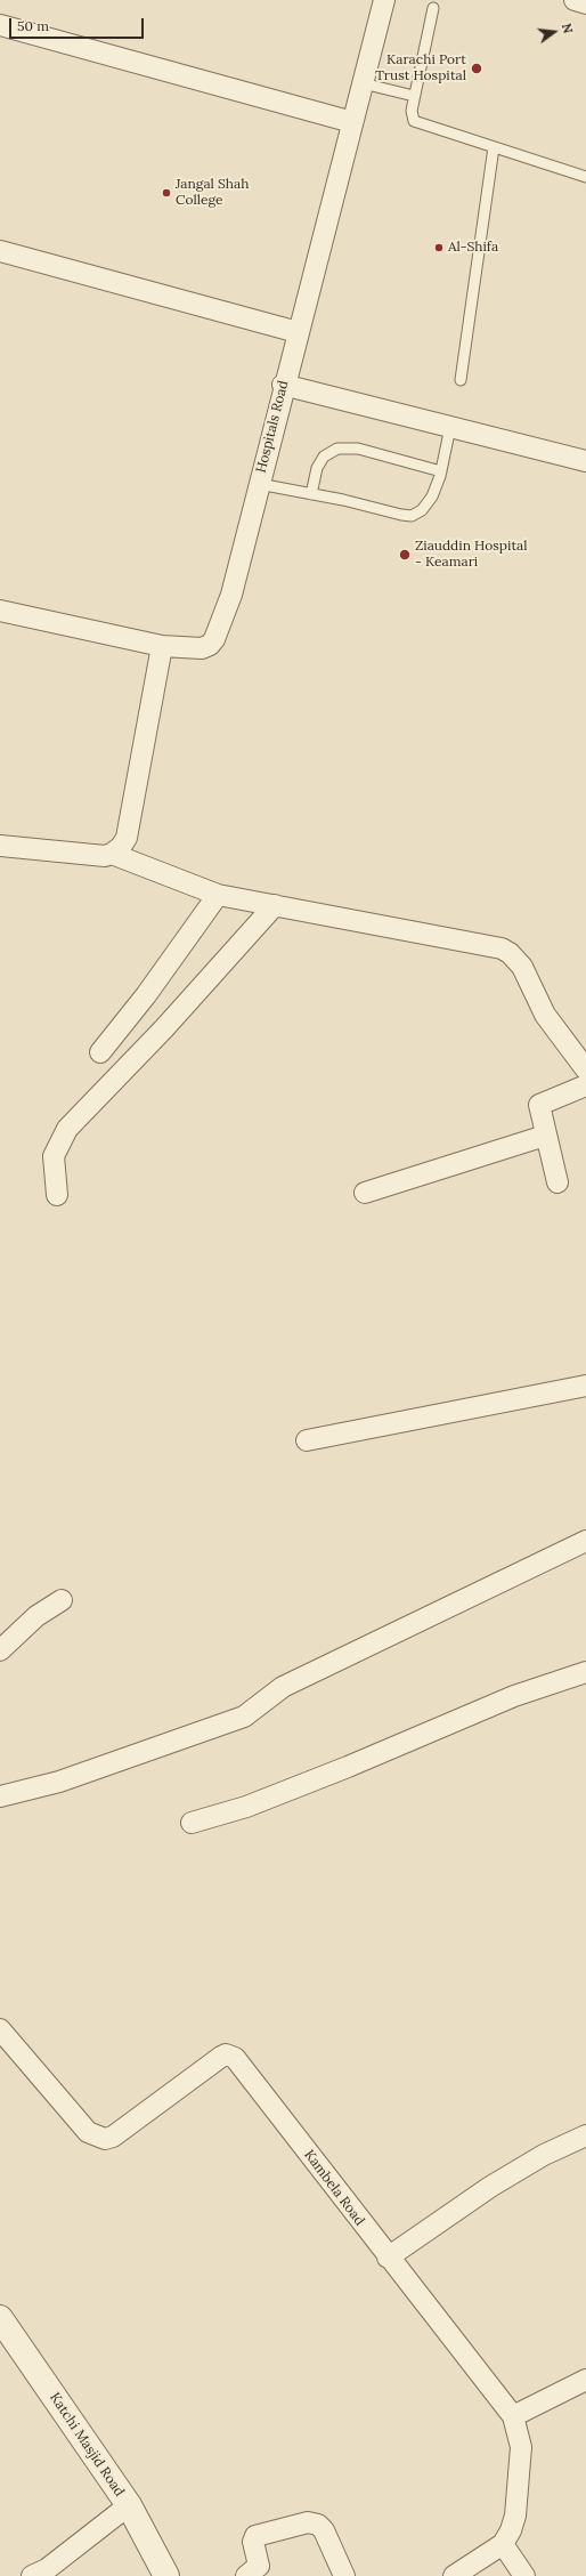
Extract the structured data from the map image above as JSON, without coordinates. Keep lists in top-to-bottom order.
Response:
{
  "streets": {
    "street": ["Hospitals Road", "Kambela Road", "Katchi Masjid Road"]
  },
  "places": [
    "Karachi Port Trust Hospital",
    "Jangal Shah College",
    "Al-Shifa",
    "Ziauddin Hospital - Keamari"
  ],
  "scale_bar": "50 m",
  "north": "right"
}
